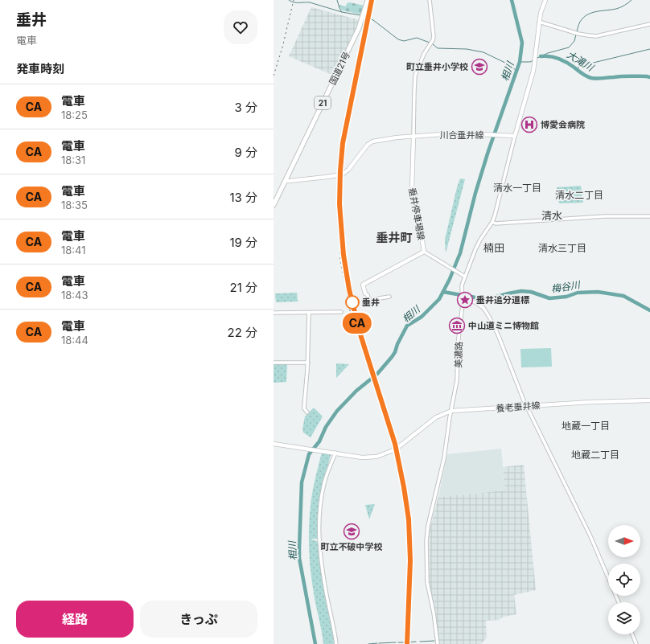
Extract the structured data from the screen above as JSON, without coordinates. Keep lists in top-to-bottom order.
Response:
{
  "streets": {
    "highway": ["国道21号", "21"],
    "main road": ["川合垂井線", "垂井停車場線", "養老垂井線"],
    "street": ["美濃路"]
  },
  "crossings": [
    ["国道21号", "川合垂井線"],
    ["川合垂井線", "垂井停車場線"],
    ["美濃路", "養老垂井線"]
  ],
  "districts": [
    "清水一丁目",
    "清水二丁目",
    "清水",
    "垂井町",
    "楠田",
    "清水三丁目",
    "地蔵一丁目",
    "地蔵二丁目"
  ],
  "water": ["大滝川", "相川", "梅谷川"],
  "places": {
    "school or university": ["町立垂井小学校", "町立不破中学校"],
    "hospital": ["博愛会病院"],
    "place": ["垂井追分道標"],
    "other": ["垂井"],
    "museum": ["中山道ミニ博物館"]
  },
  "north": "right",
  "page": {
    "heading": [
      ["垂井", "電車"],
      "発車時刻"
    ],
    "on_map": "CA",
    "list": [
      {
        "mark": "CA",
        "name": "電車",
        "note": "18:25",
        "value": "3 分"
      },
      {
        "mark": "CA",
        "name": "電車",
        "note": "18:31",
        "value": "9 分"
      },
      {
        "mark": "CA",
        "name": "電車",
        "note": "18:35",
        "value": "13 分"
      },
      {
        "mark": "CA",
        "name": "電車",
        "note": "18:41",
        "value": "19 分"
      },
      {
        "mark": "CA",
        "name": "電車",
        "note": "18:43",
        "value": "21 分"
      },
      {
        "mark": "CA",
        "name": "電車",
        "note": "18:44",
        "value": "22 分"
      }
    ],
    "buttons": ["経路", "きっぷ"]
  }
}
